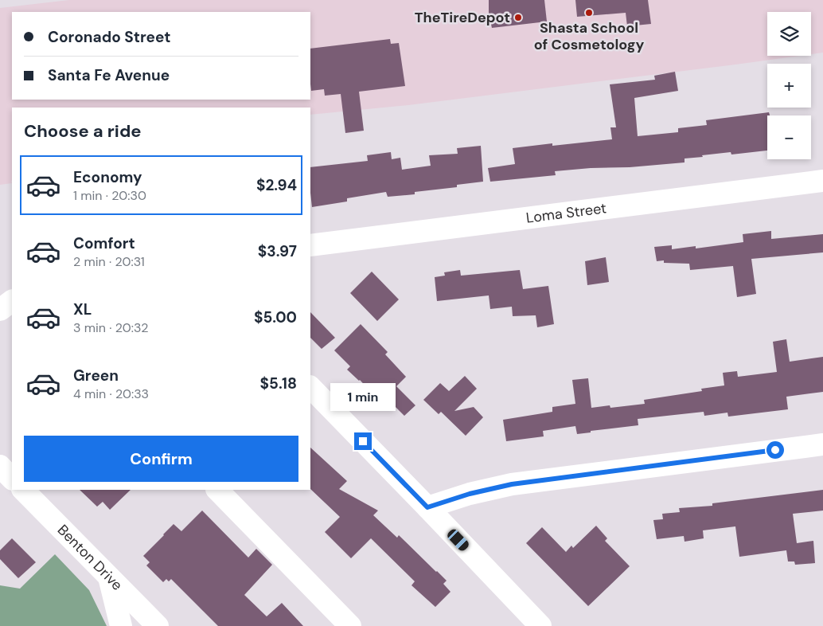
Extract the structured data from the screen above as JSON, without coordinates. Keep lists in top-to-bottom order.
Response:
{
  "streets": {
    "street": ["Loma Street", "Benton Drive"]
  },
  "places": ["Shasta School of Cosmetology", "TheTireDepot"],
  "page": {
    "map_buttons": ["+", "−"],
    "banner": ["Coronado Street", "Santa Fe Avenue"],
    "heading": "Choose a ride",
    "list": [
      {
        "name": "Economy",
        "note": "1 min · 20:30",
        "value": "$2.94"
      },
      {
        "name": "Comfort",
        "note": "2 min · 20:31",
        "value": "$3.97"
      },
      {
        "name": "XL",
        "note": "3 min · 20:32",
        "value": "$5.00"
      },
      {
        "name": "Green",
        "note": "4 min · 20:33",
        "value": "$5.18"
      }
    ],
    "bubble": "1 min",
    "buttons": "Confirm"
  }
}
